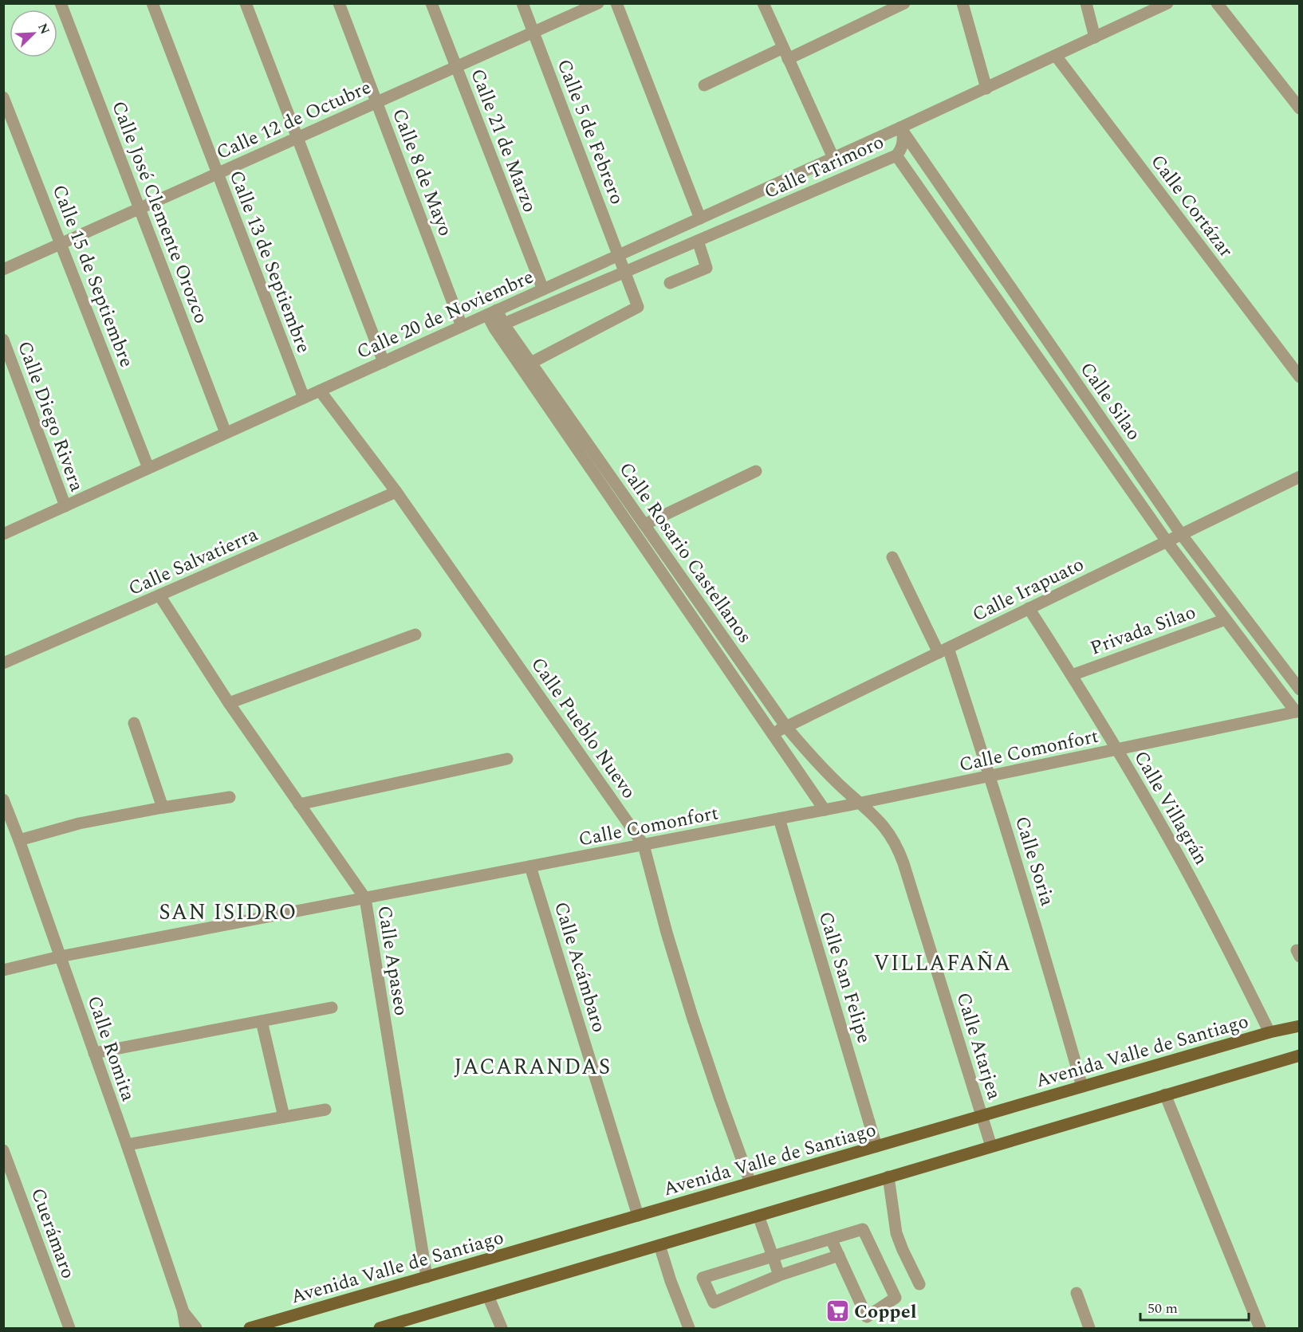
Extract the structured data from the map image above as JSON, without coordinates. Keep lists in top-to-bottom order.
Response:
{
  "streets": {
    "main road": ["Avenida Valle de Santiago"],
    "street": [
      "Calle 12 de Octubre",
      "Calle 5 de Febrero",
      "Calle 21 de Marzo",
      "Calle Tarimoro",
      "Calle 8 de Mayo",
      "Calle Cortázar",
      "Calle José Clemente Orozco",
      "Calle 13 de Septiembre",
      "Calle 15 de Septiembre",
      "Calle 20 de Noviembre",
      "Calle Silao",
      "Calle Diego Rivera",
      "Calle Rosario Castellanos",
      "Calle Salvatierra",
      "Calle Irapuato",
      "Privada Silao",
      "Calle Pueblo Nuevo",
      "Calle Comonfort",
      "Calle Villagrán",
      "Calle Soria",
      "Calle Apaseo",
      "Calle Acámbaro",
      "Calle San Felipe",
      "Calle Atarjea",
      "Calle Romita",
      "Cuerámaro"
    ]
  },
  "crossings": [
    ["Calle 12 de Octubre", "Calle 5 de Febrero"],
    ["Calle 12 de Octubre", "Calle 21 de Marzo"],
    ["Calle 12 de Octubre", "Calle 8 de Mayo"],
    ["Calle 12 de Octubre", "Calle José Clemente Orozco"],
    ["Calle 12 de Octubre", "Calle 13 de Septiembre"],
    ["Calle 12 de Octubre", "Calle 15 de Septiembre"],
    ["Calle 5 de Febrero", "Calle Tarimoro"],
    ["Calle 5 de Febrero", "Calle 20 de Noviembre"],
    ["Calle 5 de Febrero", "Calle Rosario Castellanos"],
    ["Calle 21 de Marzo", "Calle 20 de Noviembre"],
    ["Calle Tarimoro", "Calle Cortázar"],
    ["Calle Tarimoro", "Calle 20 de Noviembre"],
    ["Calle Tarimoro", "Calle Silao"],
    ["Calle Tarimoro", "Calle Rosario Castellanos"],
    ["Calle 8 de Mayo", "Calle 20 de Noviembre"],
    ["Calle José Clemente Orozco", "Calle 20 de Noviembre"],
    ["Calle 13 de Septiembre", "Calle 20 de Noviembre"],
    ["Calle 15 de Septiembre", "Calle 20 de Noviembre"],
    ["Calle 20 de Noviembre", "Calle Silao"],
    ["Calle 20 de Noviembre", "Calle Diego Rivera"],
    ["Calle 20 de Noviembre", "Calle Rosario Castellanos"],
    ["Calle 20 de Noviembre", "Calle Pueblo Nuevo"],
    ["Calle Silao", "Calle Irapuato"],
    ["Calle Silao", "Privada Silao"],
    ["Calle Silao", "Calle Comonfort"],
    ["Calle Rosario Castellanos", "Calle Irapuato"],
    ["Calle Rosario Castellanos", "Calle Comonfort"],
    ["Calle Rosario Castellanos", "Calle Atarjea"],
    ["Calle Salvatierra", "Calle Pueblo Nuevo"],
    ["Calle Salvatierra", "Calle Apaseo"],
    ["Calle Irapuato", "Calle Villagrán"],
    ["Calle Irapuato", "Calle Soria"],
    ["Privada Silao", "Calle Villagrán"],
    ["Calle Pueblo Nuevo", "Calle Comonfort"],
    ["Calle Pueblo Nuevo", "Avenida Valle de Santiago"],
    ["Calle Comonfort", "Calle Villagrán"],
    ["Calle Comonfort", "Calle Soria"],
    ["Calle Comonfort", "Calle Apaseo"],
    ["Calle Comonfort", "Calle Acámbaro"],
    ["Calle Comonfort", "Calle San Felipe"],
    ["Calle Comonfort", "Calle Atarjea"],
    ["Calle Comonfort", "Calle Romita"],
    ["Calle Villagrán", "Avenida Valle de Santiago"],
    ["Calle Soria", "Avenida Valle de Santiago"],
    ["Calle Apaseo", "Avenida Valle de Santiago"],
    ["Calle Acámbaro", "Avenida Valle de Santiago"],
    ["Calle San Felipe", "Avenida Valle de Santiago"],
    ["Calle Atarjea", "Avenida Valle de Santiago"]
  ],
  "districts": ["SAN ISIDRO", "VILLAFAÑA", "JACARANDAS"],
  "places": {
    "supermarket": ["Coppel"]
  },
  "scale_bar": "50 m",
  "north": "top right"
}
